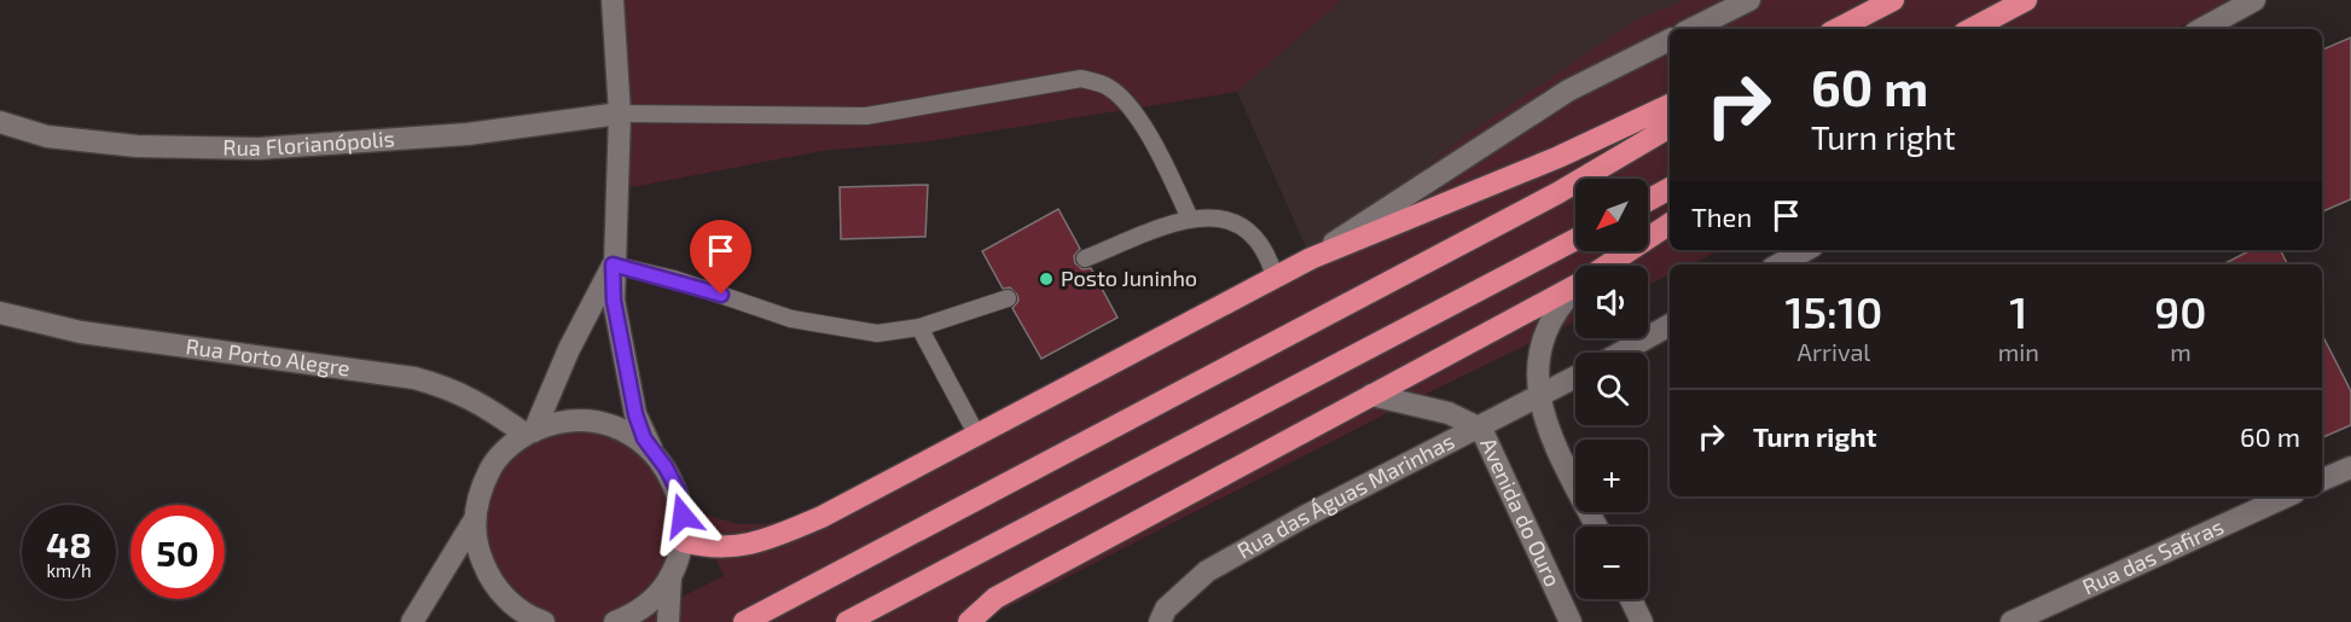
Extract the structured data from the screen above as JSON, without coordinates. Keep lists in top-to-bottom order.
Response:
{
  "streets": {
    "street": [
      "Rua Florianópolis",
      "Rua Porto Alegre",
      "Rua das Águas Marinhas",
      "Avenida do Ouro",
      "Rua das Safiras"
    ]
  },
  "crossings": [
    ["Rua das Águas Marinhas", "Avenida do Ouro"]
  ],
  "places": ["Posto Juninho"],
  "north": "bottom left",
  "page": {
    "turn": ["60 m", "Turn right"],
    "map_buttons": ["+", "−"],
    "then": "Then",
    "eta": [
      "15:10",
      "Arrival",
      "1",
      "min",
      "90",
      "m"
    ],
    "list": [
      {
        "name": "Turn right",
        "value": "60 m"
      }
    ],
    "speed": "48 km/h",
    "limit": "50"
  }
}
